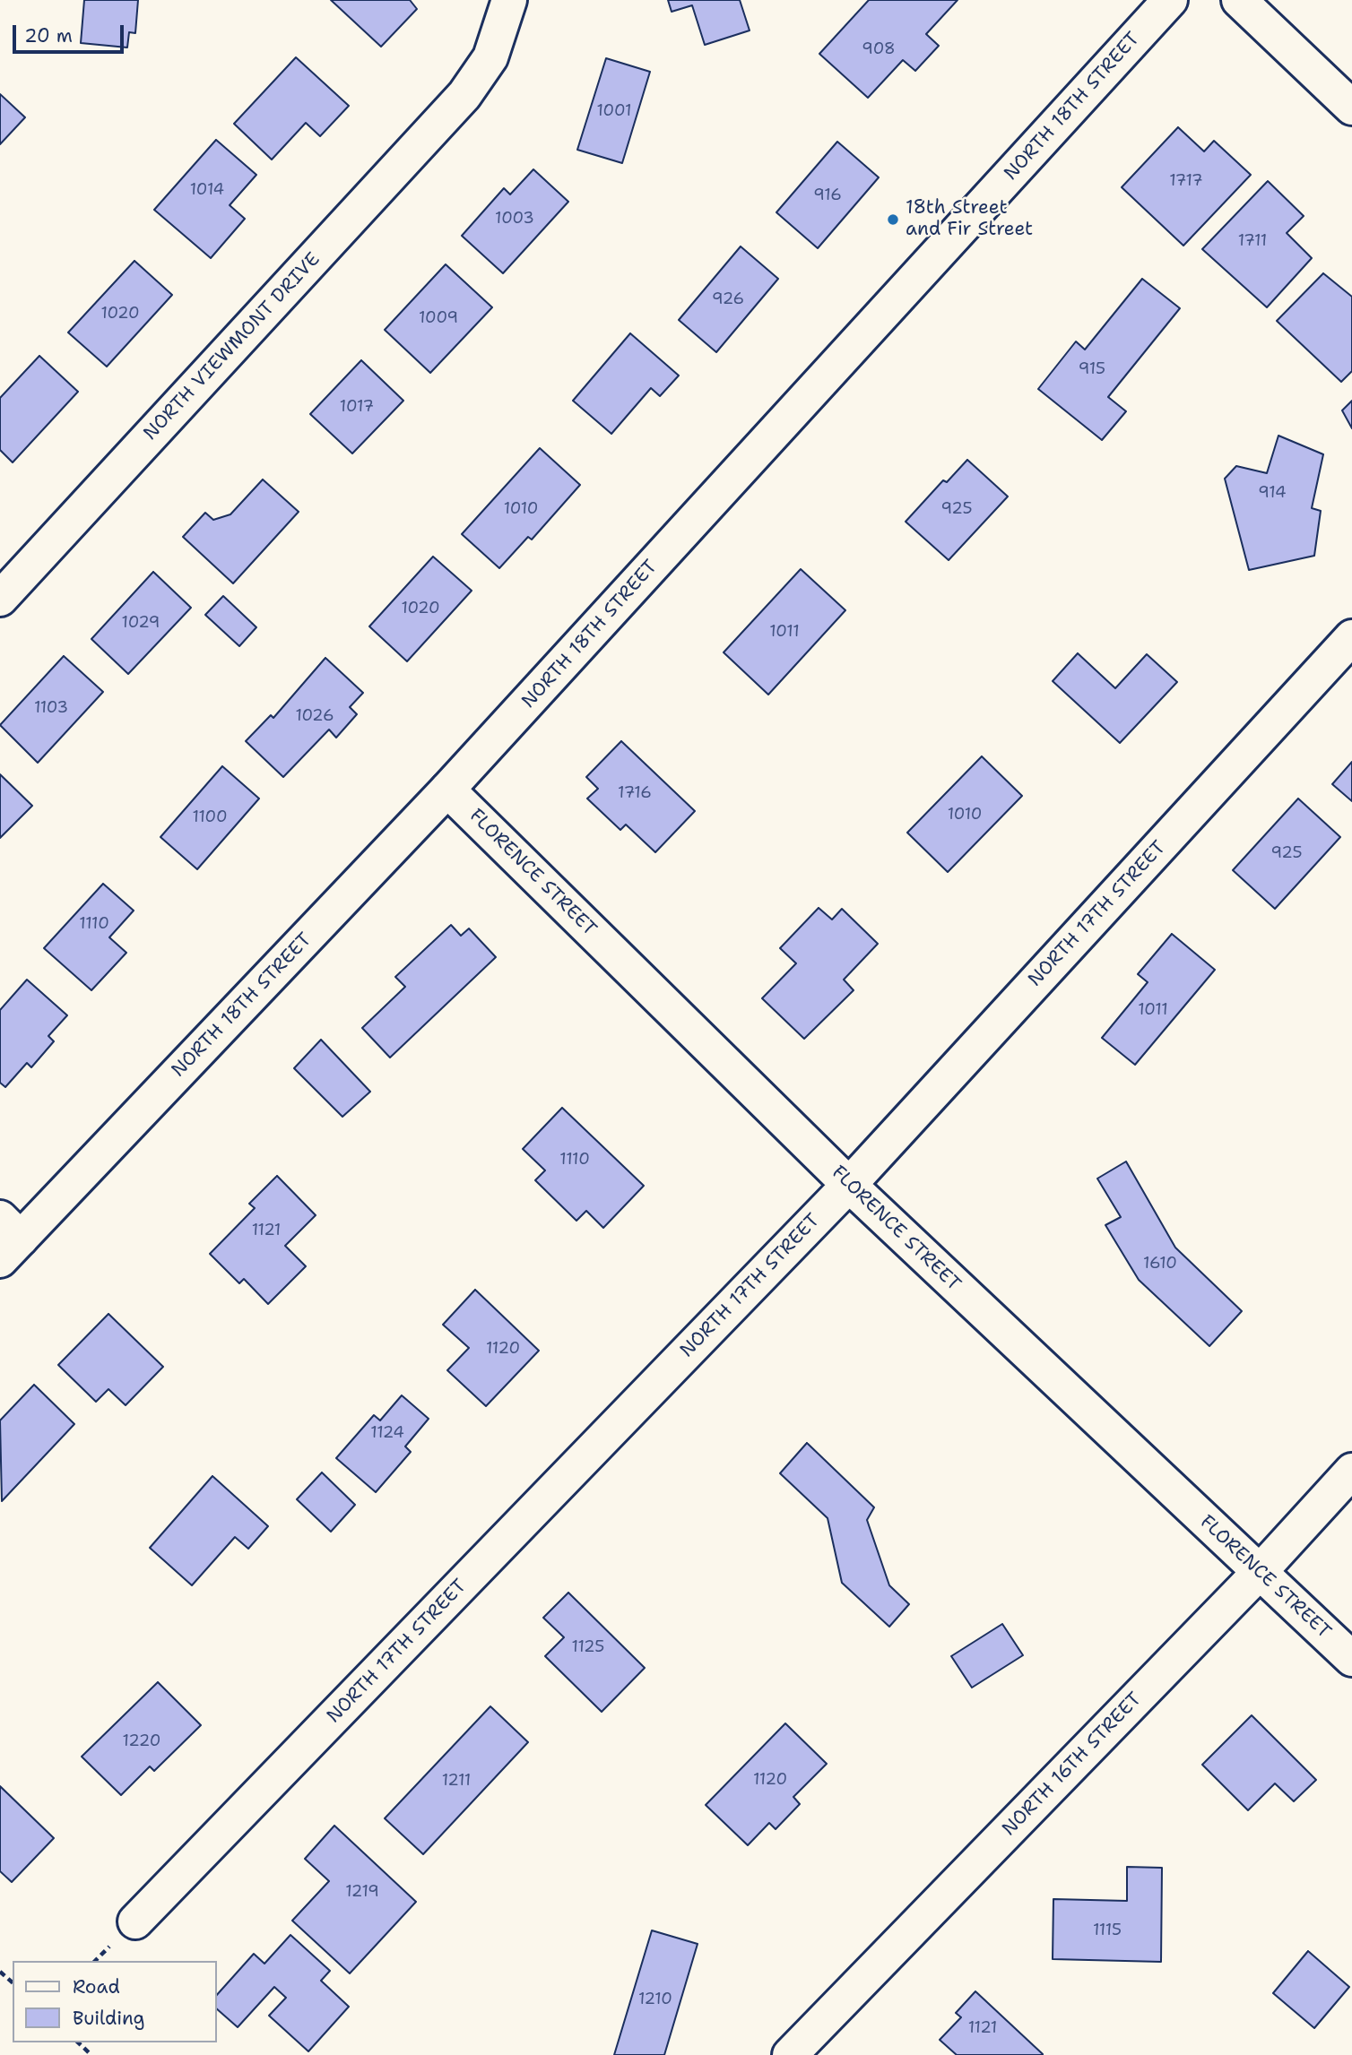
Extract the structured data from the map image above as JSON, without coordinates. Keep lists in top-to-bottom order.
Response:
{
  "streets": {
    "street": [
      "NORTH 18TH STREET",
      "NORTH VIEWMONT DRIVE",
      "FLORENCE STREET",
      "NORTH 17TH STREET",
      "NORTH 16TH STREET"
    ]
  },
  "crossings": [
    ["NORTH 18TH STREET", "FLORENCE STREET"],
    ["FLORENCE STREET", "NORTH 17TH STREET"],
    ["FLORENCE STREET", "NORTH 16TH STREET"]
  ],
  "places": ["18th Street and Fir Street"],
  "house_numbers": [
    "908",
    "1001",
    "1717",
    "1014",
    "916",
    "1003",
    "1711",
    "926",
    "1020",
    "1009",
    "915",
    "1017",
    "914",
    "1010",
    "925",
    "1020",
    "1029",
    "1011",
    "1103",
    "1026",
    "1716",
    "1010",
    "1100",
    "925",
    "1110",
    "1011",
    "1110",
    "1121",
    "1610",
    "1120",
    "1124",
    "1125",
    "1220",
    "1120",
    "1211",
    "1219",
    "1115",
    "1210",
    "1121"
  ],
  "legend": ["Road", "Building"],
  "scale_bar": "20 m"
}
